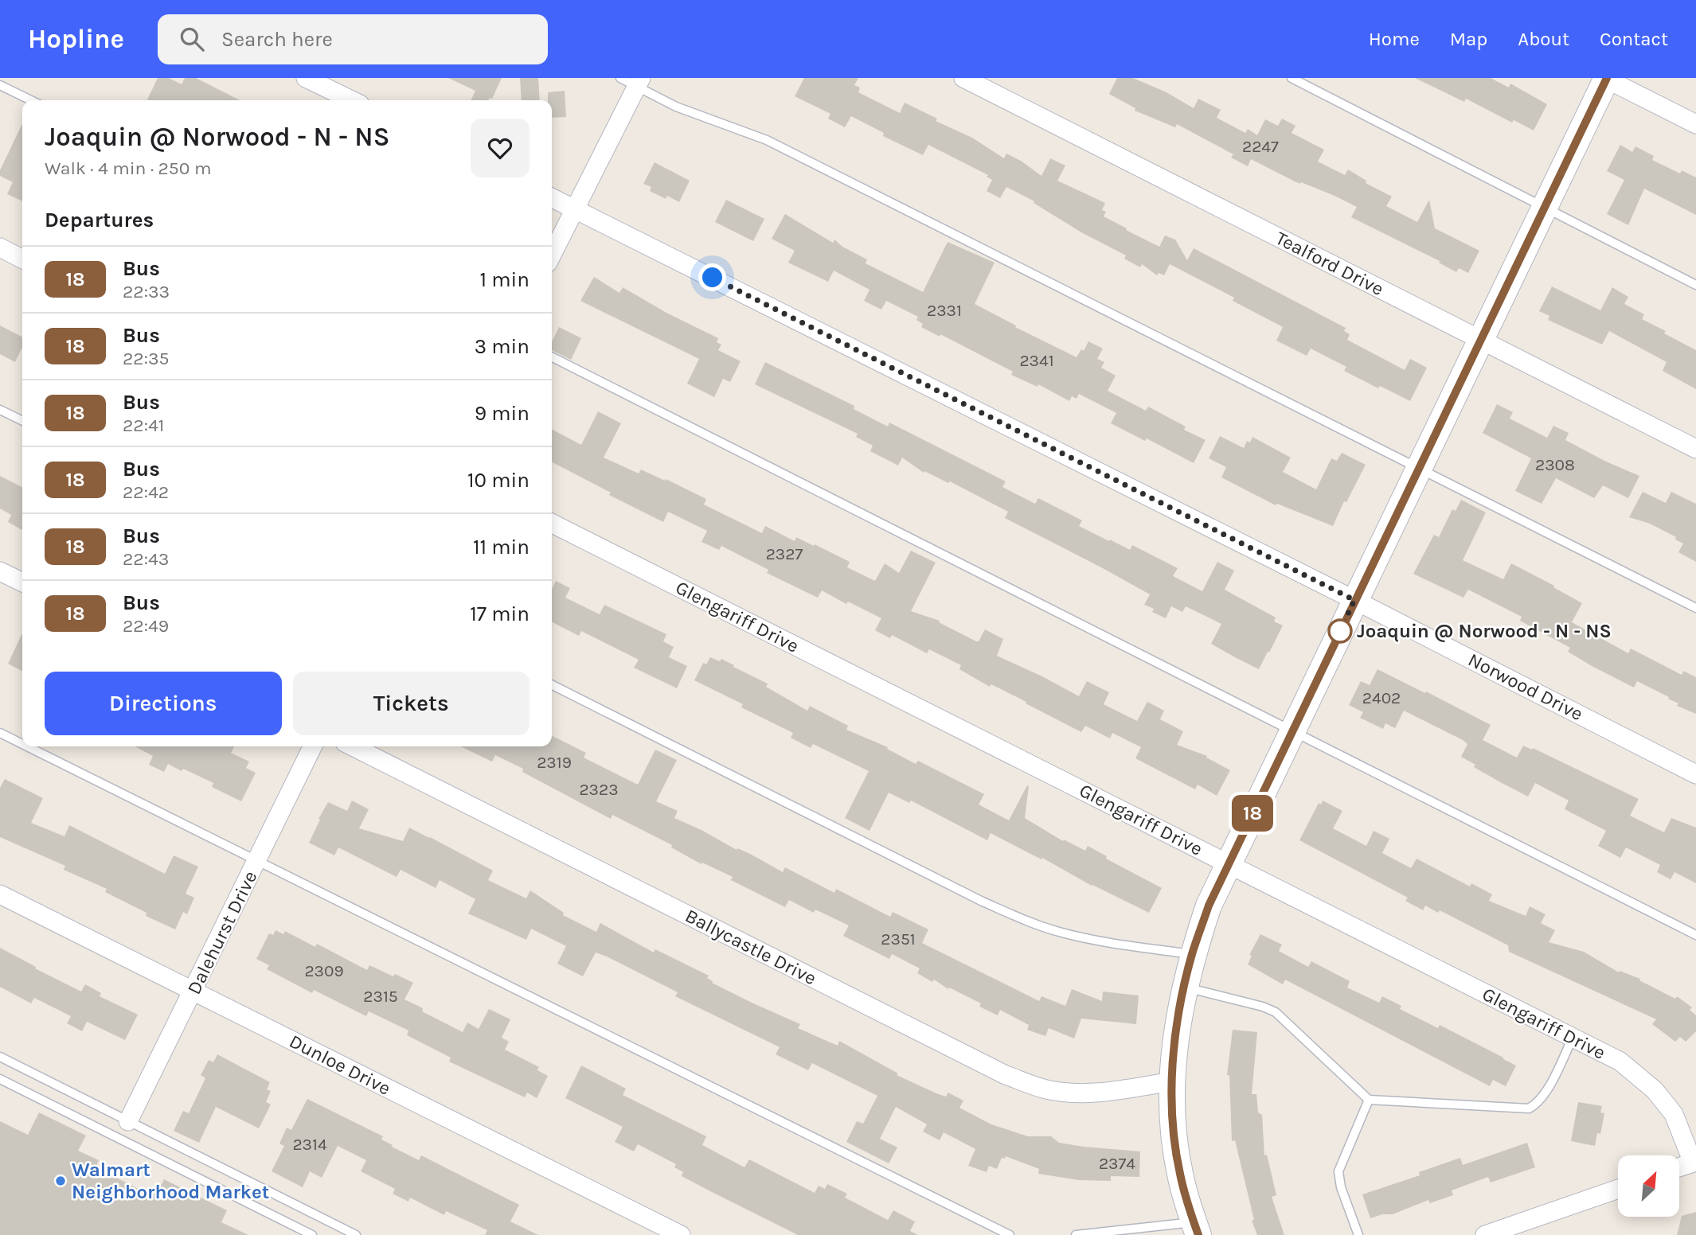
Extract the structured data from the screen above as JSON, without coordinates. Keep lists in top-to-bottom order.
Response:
{
  "streets": {
    "street": [
      "Tealford Drive",
      "Glengariff Drive",
      "Norwood Drive",
      "Dalehurst Drive",
      "Ballycastle Drive",
      "Dunloe Drive"
    ]
  },
  "crossings": [
    ["Dalehurst Drive", "Dunloe Drive"]
  ],
  "places": ["Joaquin @ Norwood - N - NS", "Walmart Neighborhood Market"],
  "lines": ["bus line 18"],
  "house_numbers": [
    "2247",
    "2331",
    "2341",
    "2308",
    "2327",
    "2402",
    "2319",
    "2323",
    "2351",
    "2309",
    "2315",
    "2314",
    "2374"
  ],
  "north": "top right",
  "page": {
    "header": "Hopline",
    "search": "Search here",
    "nav": [
      "Home",
      "Map",
      "About",
      "Contact"
    ],
    "on_map": "18",
    "heading": [
      ["Joaquin @ Norwood - N - NS", "Walk · 4 min · 250 m"],
      "Departures"
    ],
    "list": [
      {
        "mark": "18",
        "name": "Bus",
        "note": "22:33",
        "value": "1 min"
      },
      {
        "mark": "18",
        "name": "Bus",
        "note": "22:35",
        "value": "3 min"
      },
      {
        "mark": "18",
        "name": "Bus",
        "note": "22:41",
        "value": "9 min"
      },
      {
        "mark": "18",
        "name": "Bus",
        "note": "22:42",
        "value": "10 min"
      },
      {
        "mark": "18",
        "name": "Bus",
        "note": "22:43",
        "value": "11 min"
      },
      {
        "mark": "18",
        "name": "Bus",
        "note": "22:49",
        "value": "17 min"
      }
    ],
    "buttons": ["Directions", "Tickets"]
  }
}
